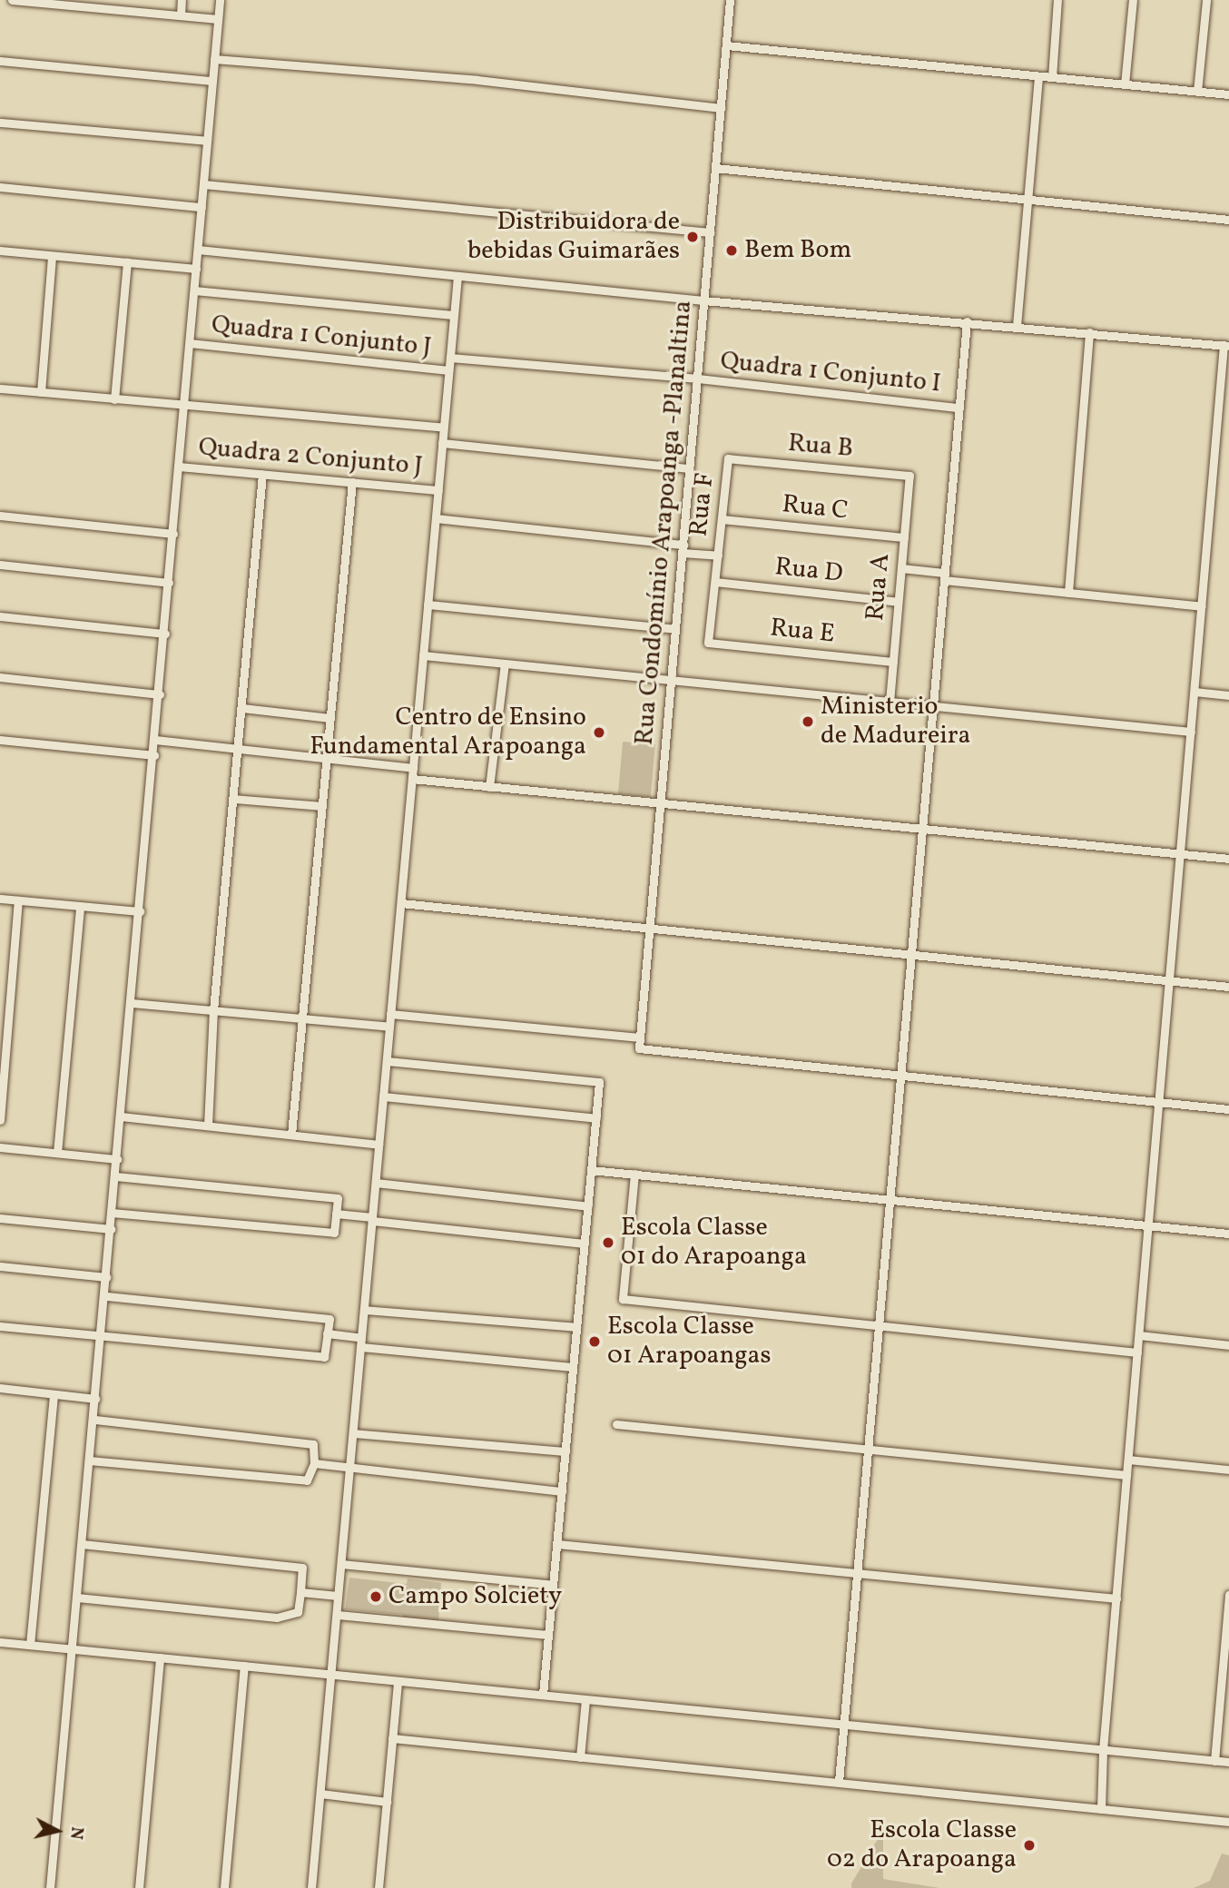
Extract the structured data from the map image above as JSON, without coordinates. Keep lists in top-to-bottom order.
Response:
{
  "streets": {
    "street": [
      "Quadra 1 Conjunto J",
      "Quadra 1 Conjunto I",
      "Rua B",
      "Quadra 2 Conjunto J",
      "Rua F",
      "Rua C",
      "Rua Condomínio Arapoanga -Planaltina",
      "Rua D",
      "Rua A",
      "Rua E"
    ]
  },
  "crossings": [
    ["Quadra 1 Conjunto I", "Rua Condomínio Arapoanga -Planaltina"],
    ["Rua B", "Rua F"],
    ["Rua B", "Rua A"],
    ["Rua F", "Rua C"],
    ["Rua F", "Rua Condomínio Arapoanga -Planaltina"],
    ["Rua F", "Rua D"],
    ["Rua F", "Rua E"],
    ["Rua C", "Rua A"],
    ["Rua D", "Rua A"],
    ["Rua A", "Rua E"]
  ],
  "places": [
    "Distribuidora de bebidas Guimarães",
    "Bem Bom",
    "Ministerio de Madureira",
    "Centro de Ensino Fundamental Arapoanga",
    "Escola Classe 01 do Arapoanga",
    "Escola Classe 01 Arapoangas",
    "Campo Solciety",
    "Escola Classe 02 do Arapoanga"
  ],
  "north": "right"
}
